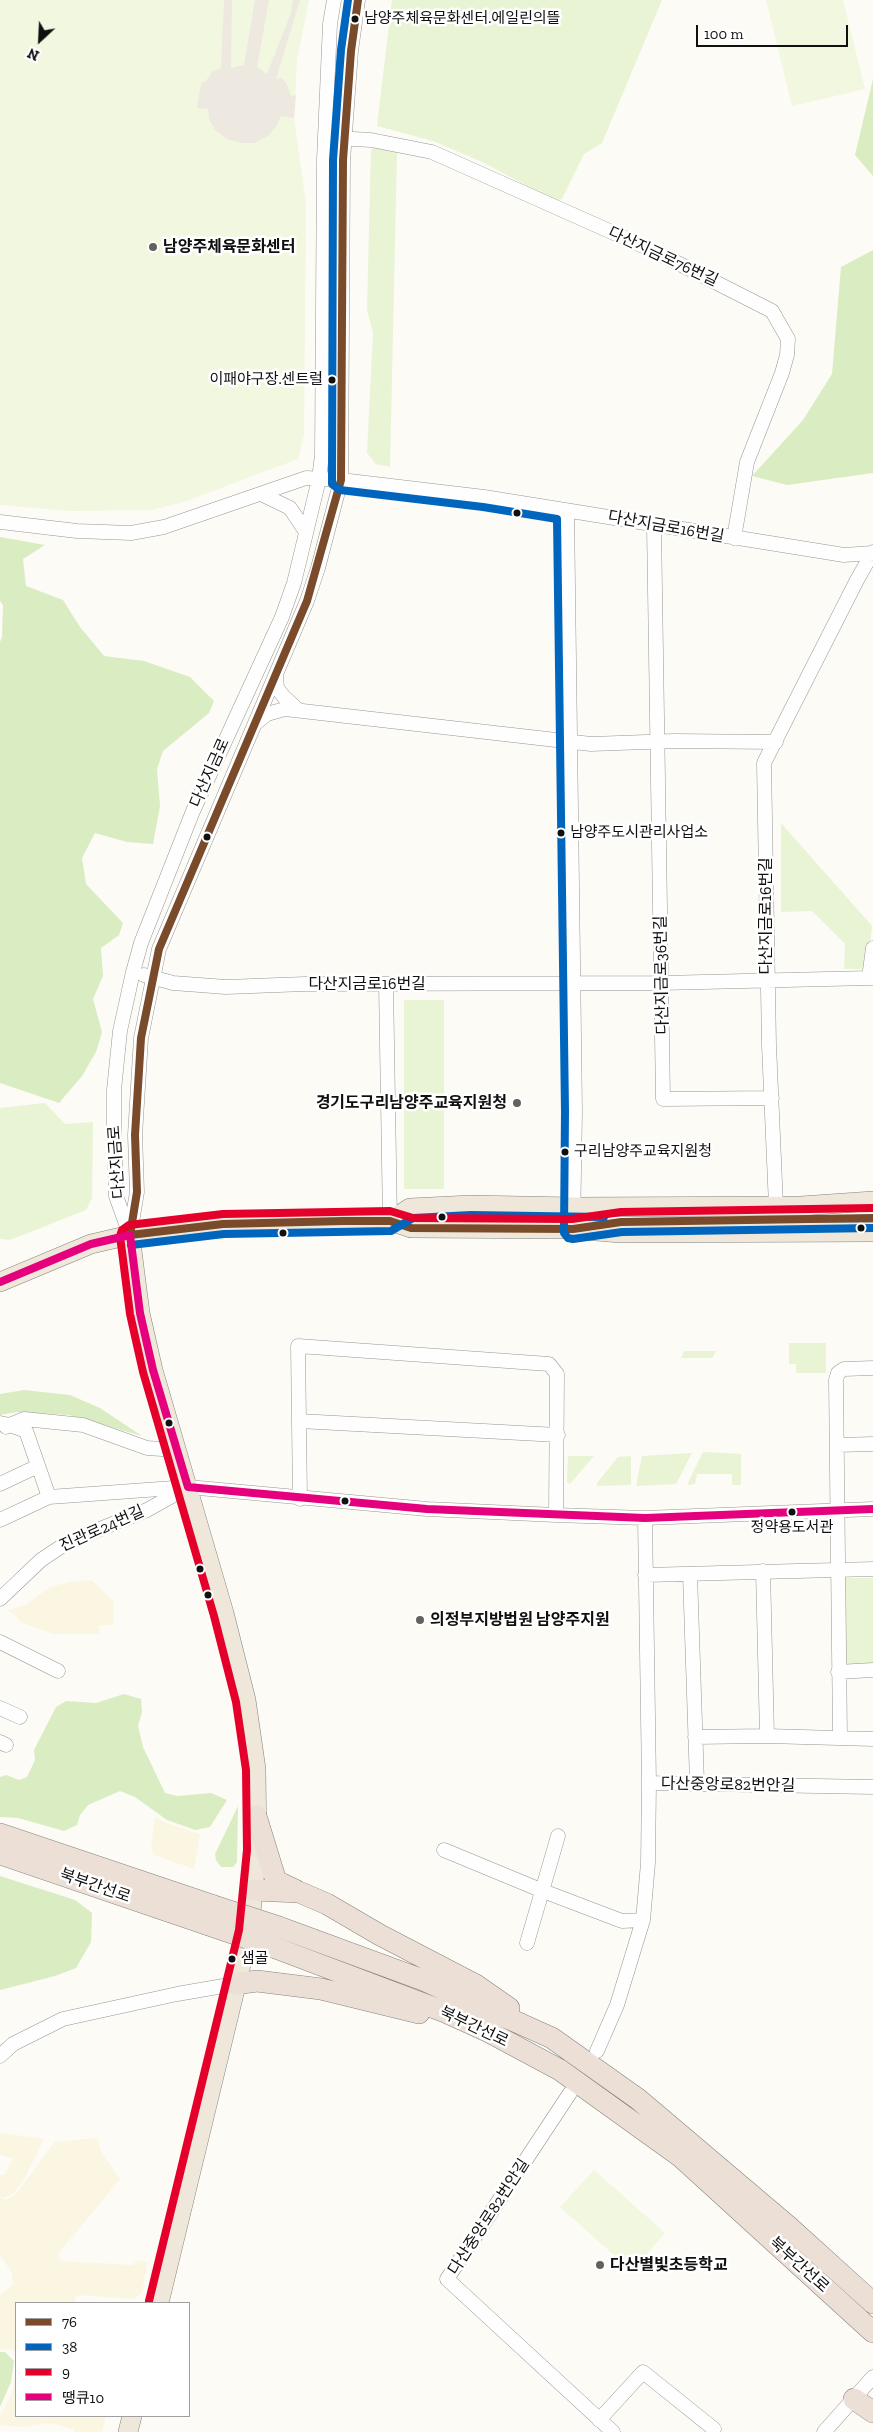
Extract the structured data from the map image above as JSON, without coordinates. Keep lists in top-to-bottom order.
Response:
{
  "streets": {
    "highway": ["북부간선로"],
    "street": [
      "다산지금로76번길",
      "다산지금로16번길",
      "다산지금로",
      "다산지금로36번길",
      "진관로24번길",
      "다산중앙로82번안길"
    ]
  },
  "crossings": [
    ["다산지금로76번길", "다산지금로16번길"],
    ["다산지금로76번길", "다산지금로"],
    ["다산지금로16번길", "다산지금로"],
    ["다산지금로16번길", "다산지금로36번길"]
  ],
  "places": [
    "남양주체육문화센터.에일린의뜰",
    "남양주체육문화센터",
    "이패야구장.센트럴",
    "남양주도시관리사업소",
    "경기도구리남양주교육지원청",
    "구리남양주교육지원청",
    "정약용도서관",
    "의정부지방법원 남양주지원",
    "샘골",
    "다산별빛초등학교"
  ],
  "lines": [
    "transit line 76",
    "transit line 38",
    "transit line 9",
    "transit line 땡큐10"
  ],
  "legend": [
    "76",
    "38",
    "9",
    "땡큐10"
  ],
  "scale_bar": "100 m",
  "north": "bottom left"
}
